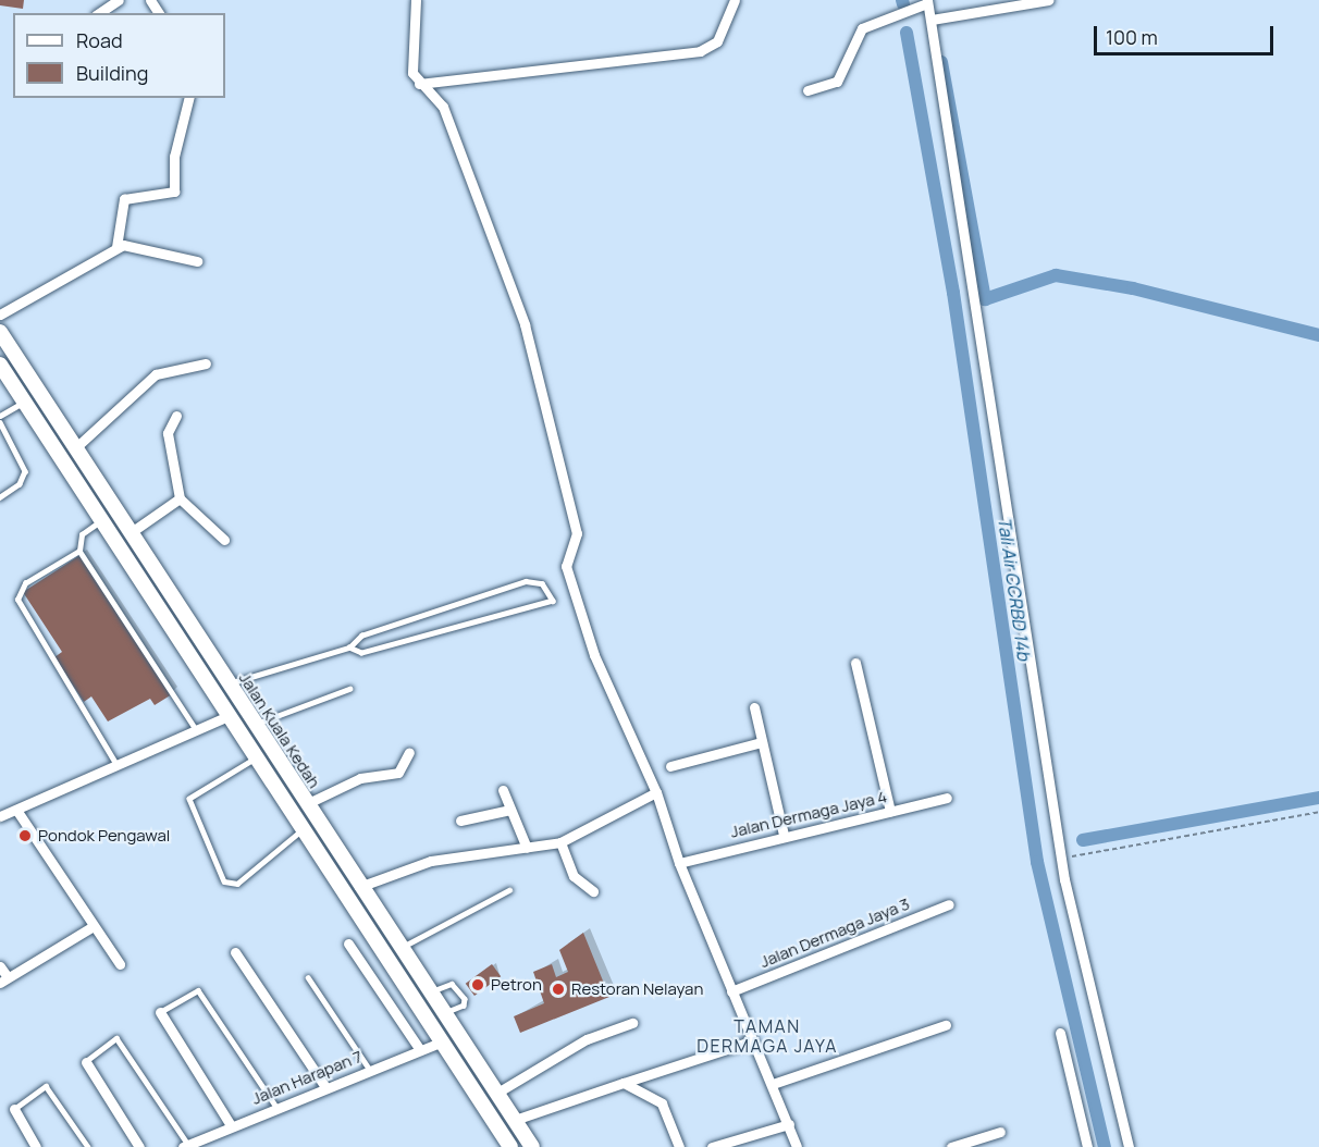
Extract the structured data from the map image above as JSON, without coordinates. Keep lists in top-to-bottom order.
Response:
{
  "streets": {
    "main road": ["Jalan Kuala Kedah"],
    "street": ["Jalan Dermaga Jaya 4", "Jalan Dermaga Jaya 3", "Jalan Harapan 7"]
  },
  "districts": ["TAMAN DERMAGA JAYA"],
  "water": ["Tali Air CCRBD 14b"],
  "places": ["Pondok Pengawal", "Petron", "Restoran Nelayan"],
  "legend": ["Road", "Building"],
  "scale_bar": "100 m"
}
